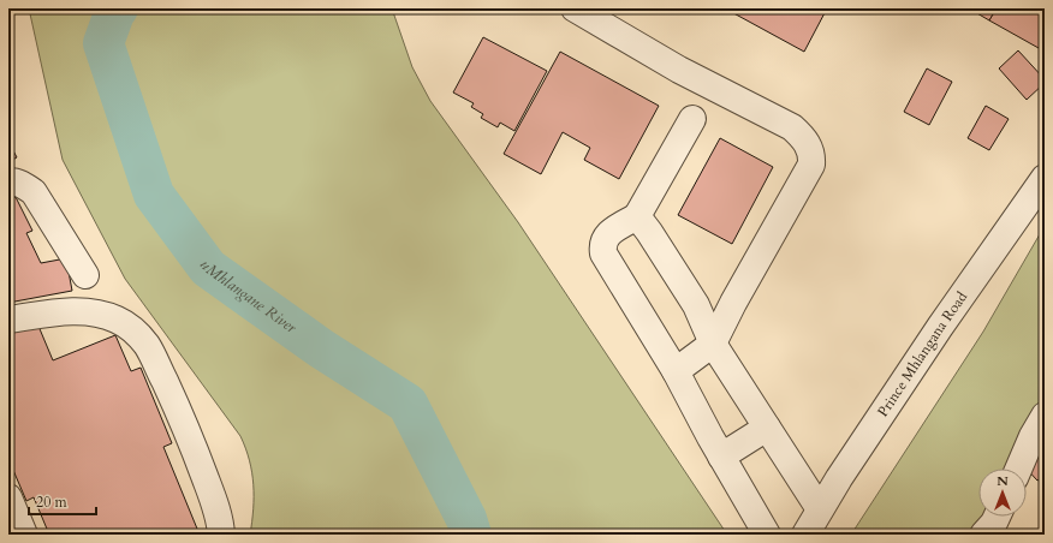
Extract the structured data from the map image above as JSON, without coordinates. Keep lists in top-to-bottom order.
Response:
{
  "streets": {
    "street": ["Prince Mhlangana Road"]
  },
  "water": ["uMhlangane River"],
  "scale_bar": "20 m",
  "north": "top"
}
